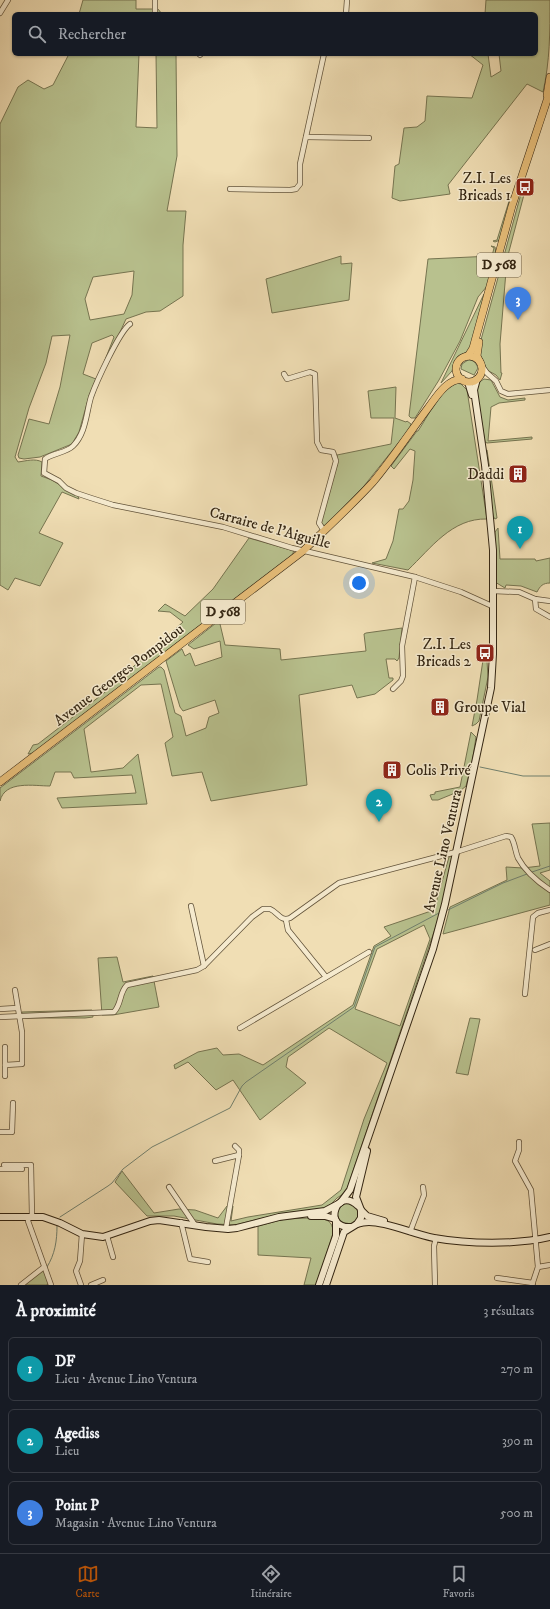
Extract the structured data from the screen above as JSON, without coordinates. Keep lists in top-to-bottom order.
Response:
{
  "streets": {
    "main road": ["D 568", "Avenue Georges Pompidou", "Avenue Lino Ventura"],
    "street": ["Carraire de l'Aiguille"]
  },
  "crossings": [
    ["D 568", "Avenue Georges Pompidou"],
    ["D 568", "Avenue Lino Ventura"],
    ["Carraire de l'Aiguille", "Avenue Georges Pompidou"],
    ["Carraire de l'Aiguille", "Avenue Lino Ventura"],
    ["Avenue Georges Pompidou", "Avenue Lino Ventura"]
  ],
  "places": {
    "bus stop": ["Z.I. Les Bricads 1", "Z.I. Les Bricads 2"],
    "building": ["Daddi", "Groupe Vial", "Colis Privé"]
  },
  "page": {
    "search": "Rechercher",
    "pins": ["3", "1", "2"],
    "heading": ["À proximité", "3 résultats"],
    "list": [
      {
        "mark": "1",
        "name": "DF",
        "note": "Lieu · Avenue Lino Ventura",
        "value": "270 m"
      },
      {
        "mark": "2",
        "name": "Agediss",
        "note": "Lieu",
        "value": "390 m"
      },
      {
        "mark": "3",
        "name": "Point P",
        "note": "Magasin · Avenue Lino Ventura",
        "value": "500 m"
      }
    ],
    "nav": ["Carte", "Itinéraire", "Favoris"]
  }
}
